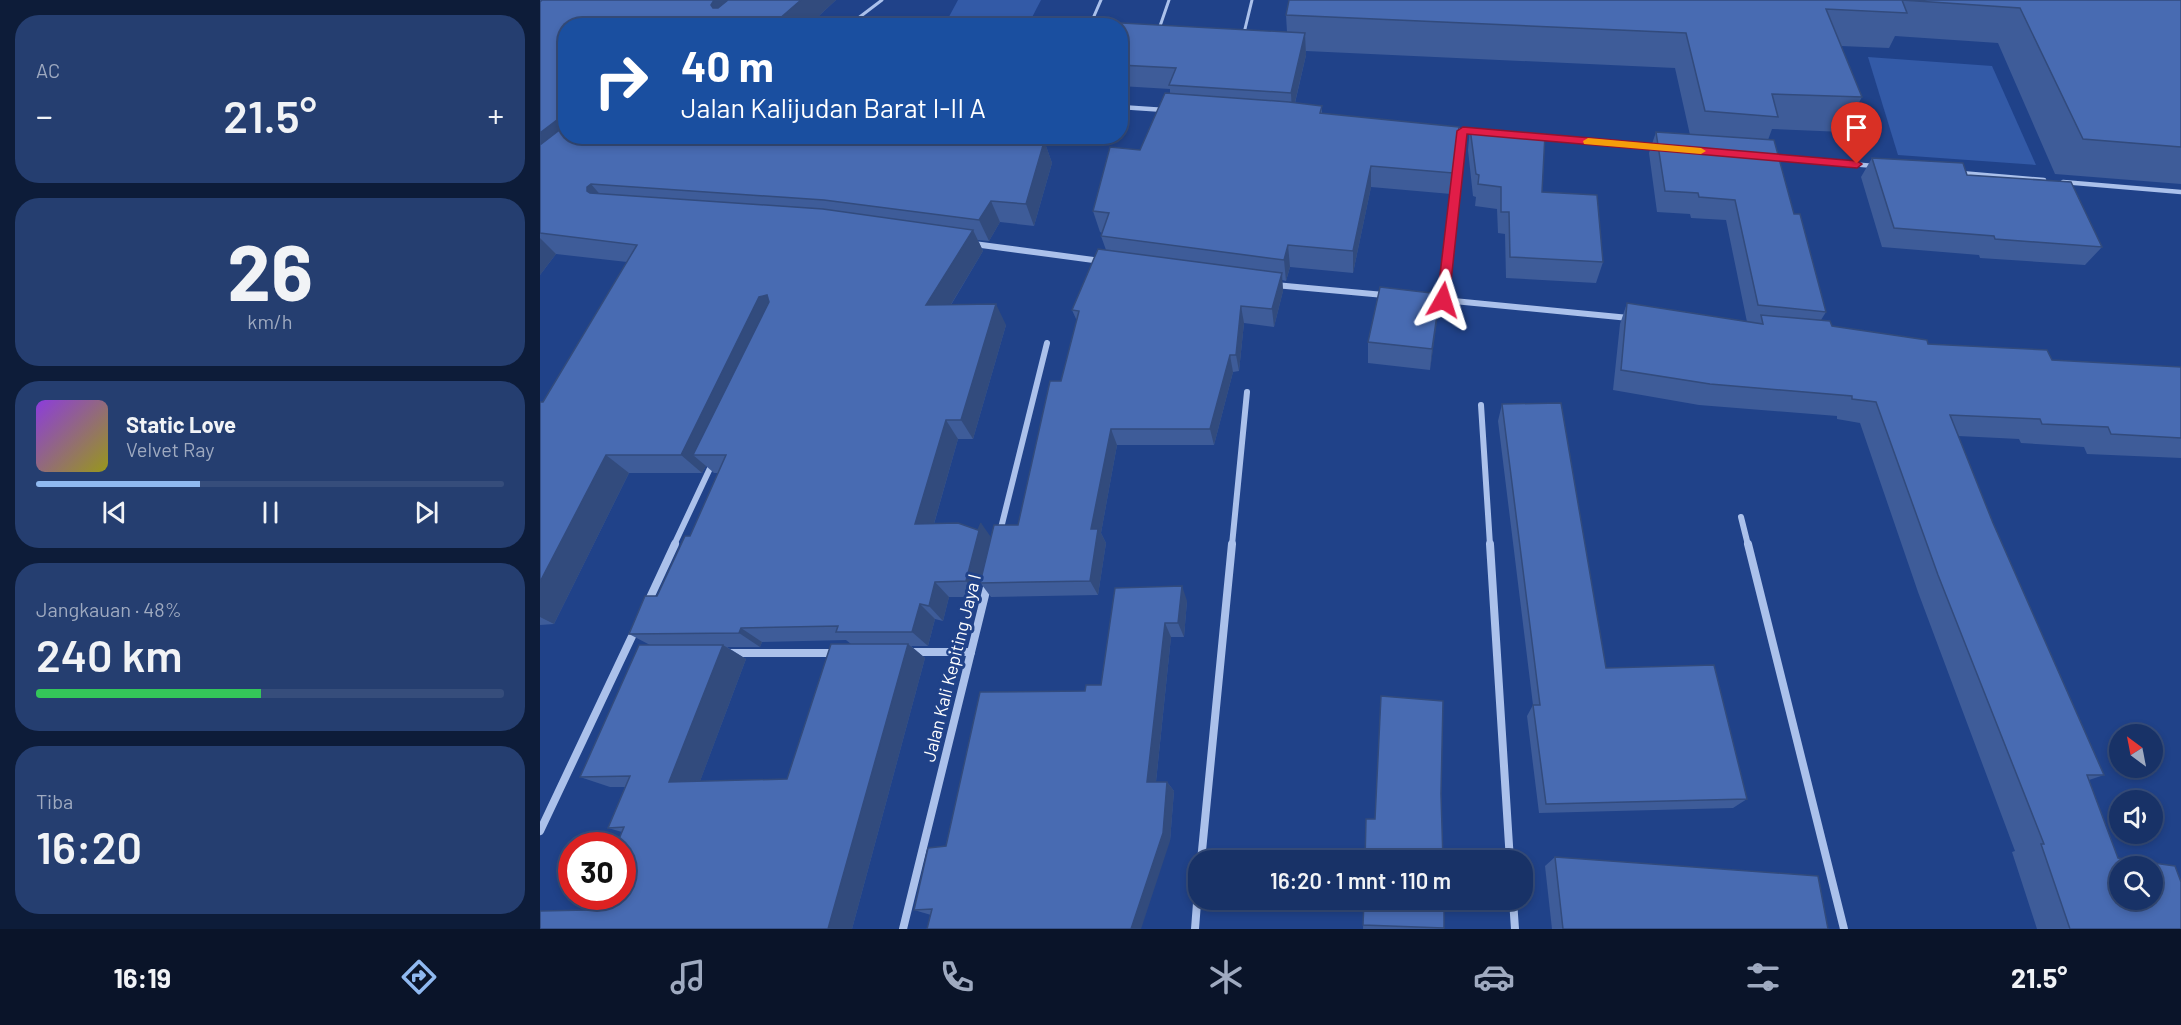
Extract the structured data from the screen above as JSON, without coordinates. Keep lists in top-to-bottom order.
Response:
{
  "streets": {
    "street": ["Jalan Kali Kepiting Jaya I"]
  },
  "north": "top left",
  "page": {
    "tile": [
      "AC",
      ["26", "km/h"],
      ["Jangkauan · 48%", "240 km"],
      ["Tiba", "16:20"]
    ],
    "turn": ["40 m", "Jalan Kalijudan Barat I-II A"],
    "heat": ["−", "21.5°", "+"],
    "song": ["Static Love", "Velvet Ray"],
    "limit": "30",
    "trip": "16:20 · 1 mnt · 110 m",
    "tabs": ["16:19", "21.5°"]
  }
}
